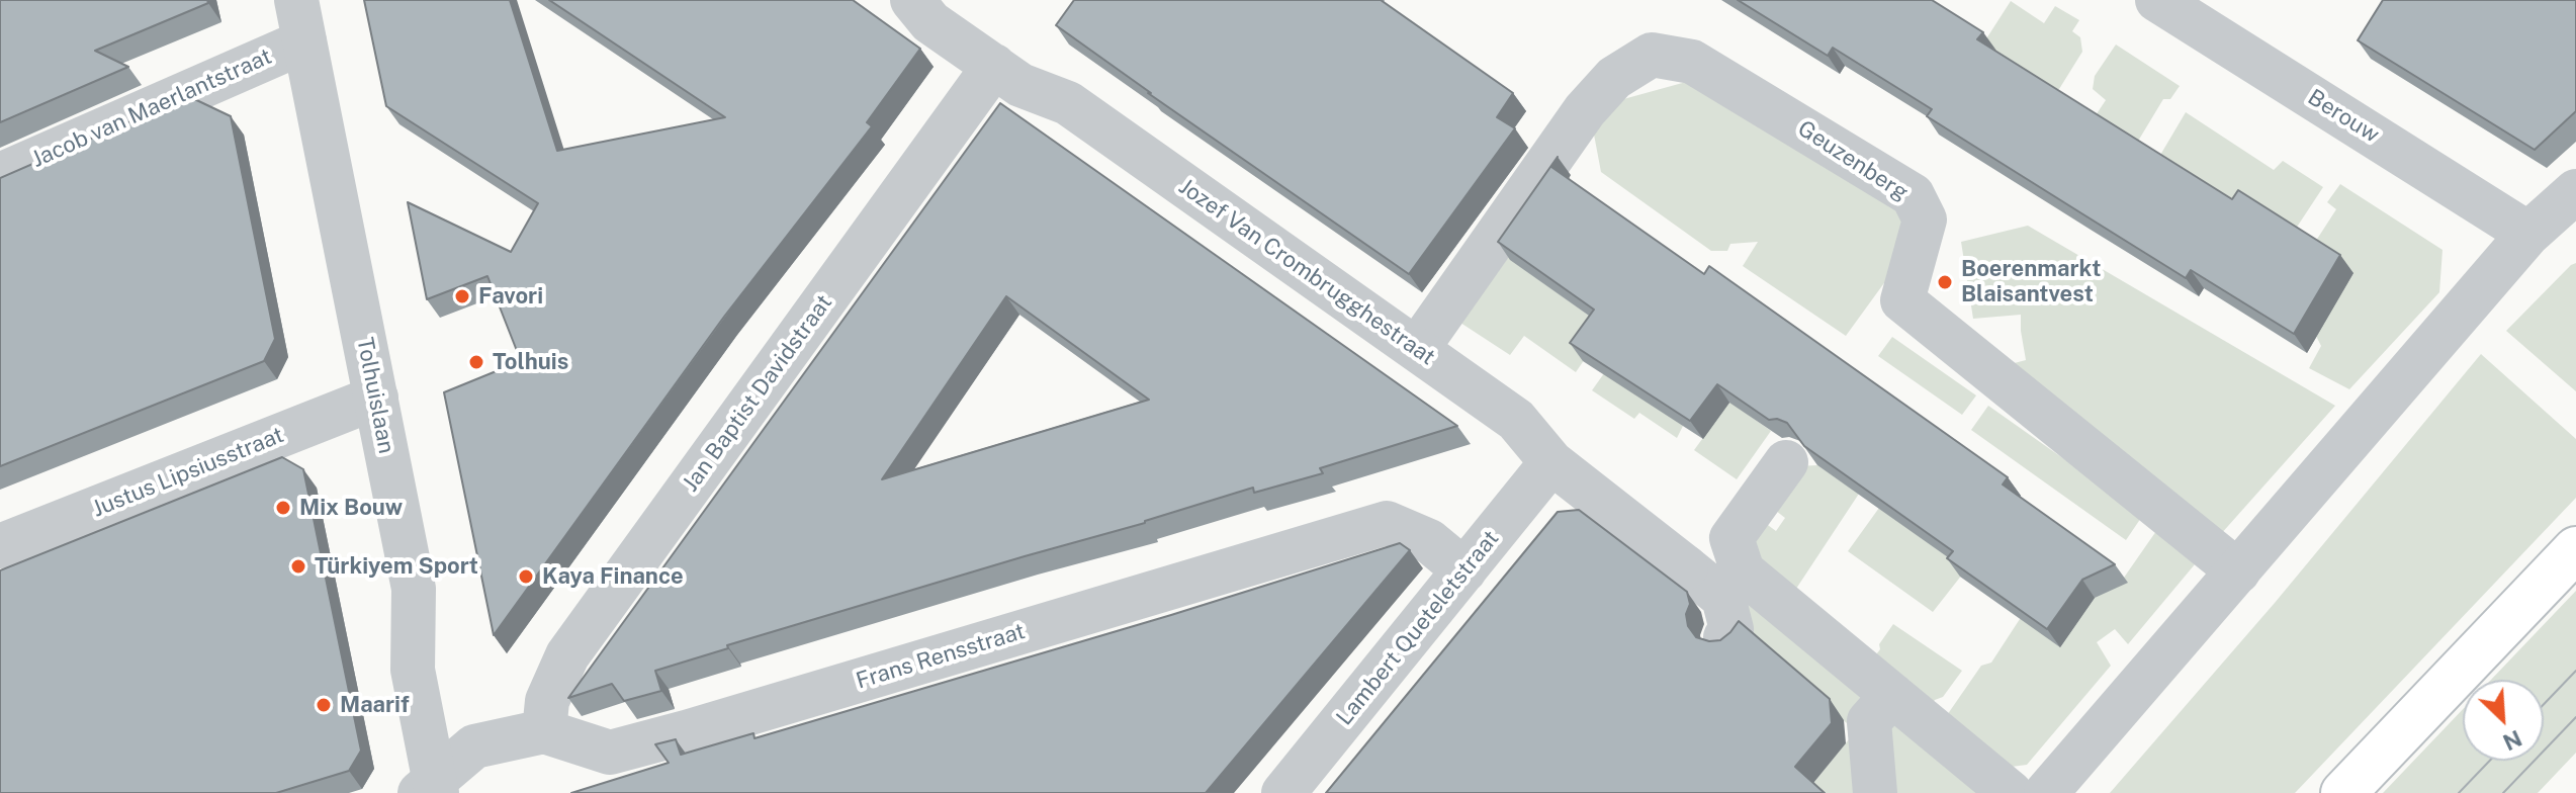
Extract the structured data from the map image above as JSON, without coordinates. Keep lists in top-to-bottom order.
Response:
{
  "streets": {
    "street": [
      "Jacob van Maerlantstraat",
      "Berouw",
      "Geuzenberg",
      "Jozef Van Crombrugghestraat",
      "Jan Baptist Davidstraat",
      "Tolhuislaan",
      "Justus Lipsiusstraat",
      "Lambert Queteletstraat",
      "Frans Rensstraat"
    ]
  },
  "crossings": [
    ["Jacob van Maerlantstraat", "Tolhuislaan"],
    ["Geuzenberg", "Jozef Van Crombrugghestraat"],
    ["Jozef Van Crombrugghestraat", "Jan Baptist Davidstraat"],
    ["Jozef Van Crombrugghestraat", "Lambert Queteletstraat"],
    ["Jan Baptist Davidstraat", "Frans Rensstraat"],
    ["Tolhuislaan", "Justus Lipsiusstraat"],
    ["Lambert Queteletstraat", "Frans Rensstraat"]
  ],
  "places": [
    "Boerenmarkt Blaisantvest",
    "Favori",
    "Tolhuis",
    "Mix Bouw",
    "Türkiyem Sport",
    "Kaya Finance",
    "Maarif"
  ],
  "north": "bottom right"
}
